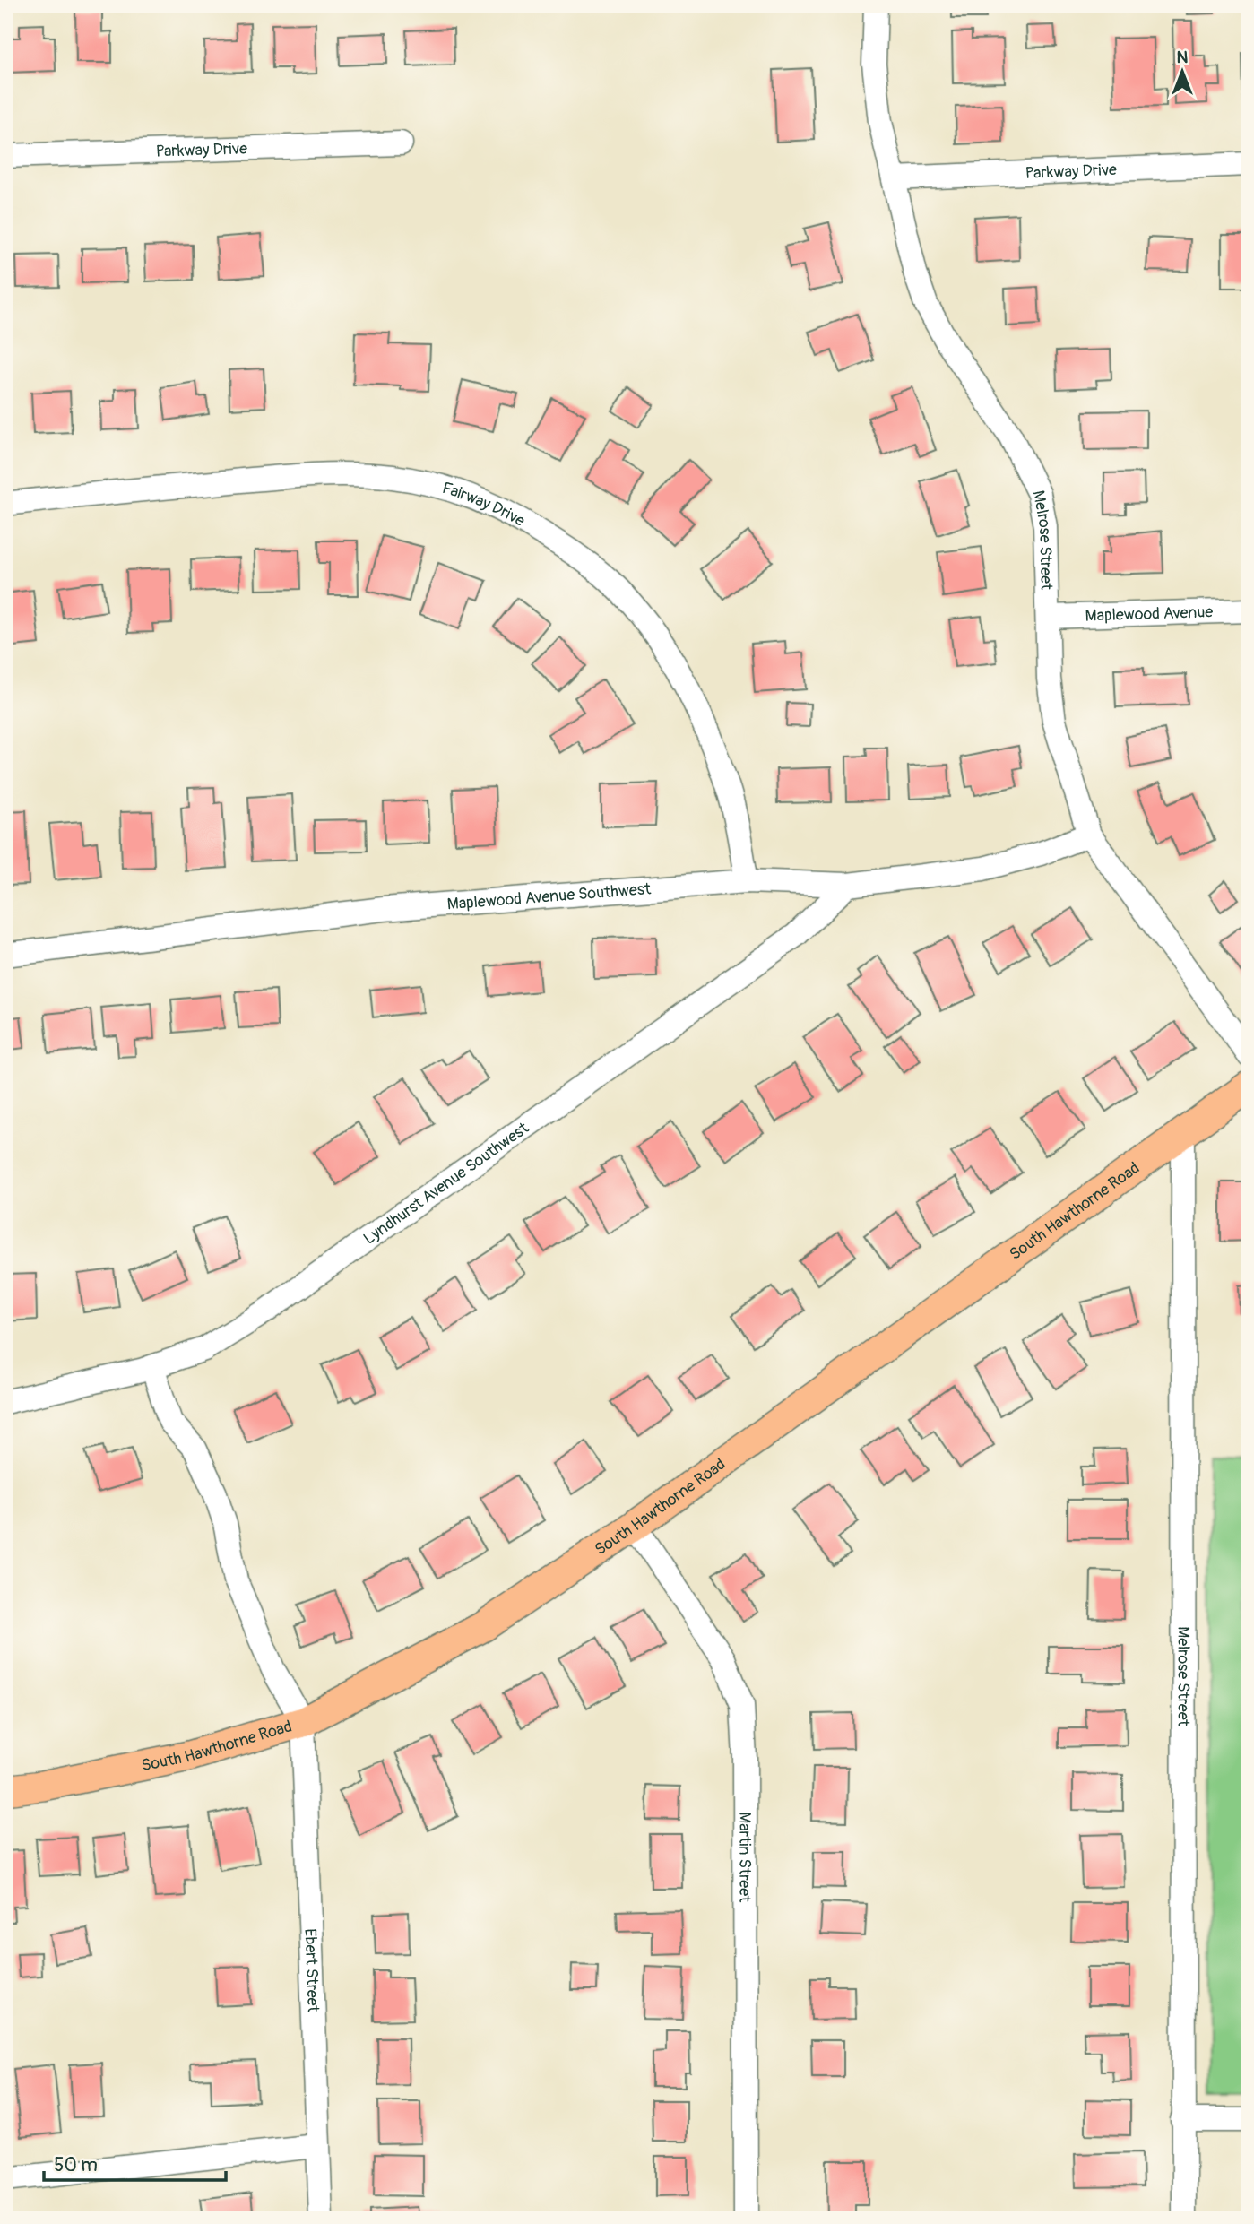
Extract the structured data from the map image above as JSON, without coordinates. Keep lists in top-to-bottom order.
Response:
{
  "streets": {
    "main road": ["South Hawthorne Road"],
    "street": [
      "Parkway Drive",
      "Fairway Drive",
      "Melrose Street",
      "Maplewood Avenue",
      "Maplewood Avenue Southwest",
      "Lyndhurst Avenue Southwest",
      "Martin Street",
      "Ebert Street"
    ]
  },
  "crossings": [
    ["Parkway Drive", "Melrose Street"],
    ["Fairway Drive", "Maplewood Avenue Southwest"],
    ["Melrose Street", "Maplewood Avenue"],
    ["Melrose Street", "Maplewood Avenue Southwest"],
    ["Melrose Street", "South Hawthorne Road"],
    ["Maplewood Avenue Southwest", "Lyndhurst Avenue Southwest"],
    ["South Hawthorne Road", "Martin Street"],
    ["South Hawthorne Road", "Ebert Street"]
  ],
  "scale_bar": "50 m",
  "north": "top"
}
